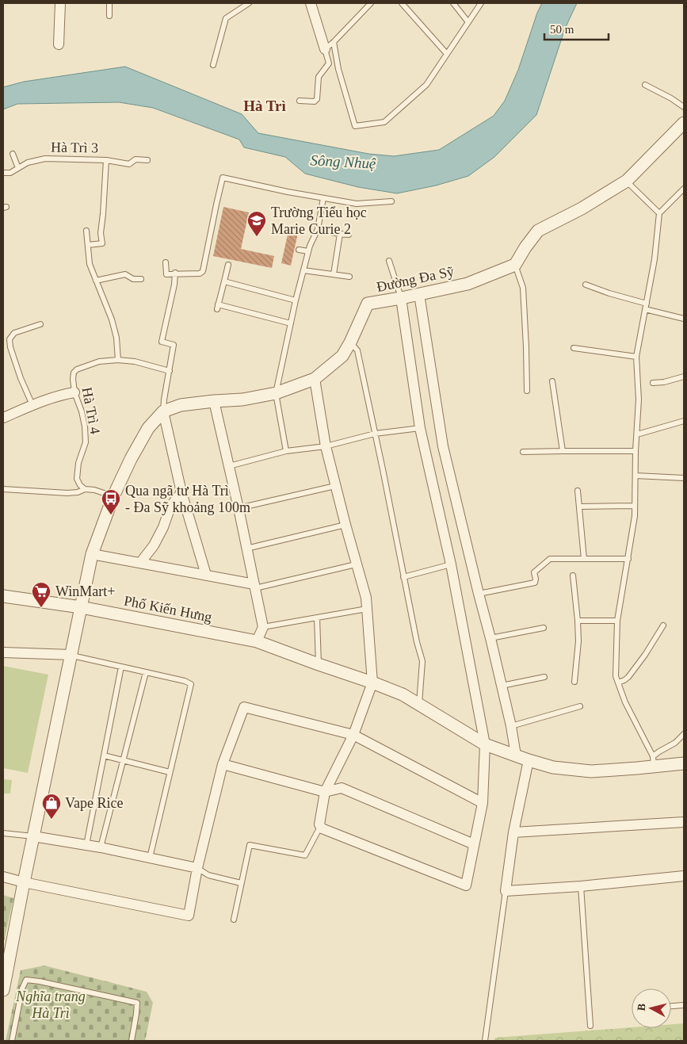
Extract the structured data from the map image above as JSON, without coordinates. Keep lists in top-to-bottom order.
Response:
{
  "streets": {
    "street": ["Đường Đa Sỹ", "Phố Kiến Hưng"],
    "lane": ["Hà Trì 3", "Hà Trì 4"]
  },
  "crossings": [
    ["Đường Đa Sỹ", "Phố Kiến Hưng"]
  ],
  "districts": ["Hà Trì"],
  "water": ["Sông Nhuệ"],
  "parks": ["Nghĩa trang Hà Trì"],
  "places": {
    "school or university": ["Trường Tiểu học Marie Curie 2"],
    "bus stop": ["Qua ngã tư Hà Trì - Đa Sỹ khoảng 100m"],
    "supermarket": ["WinMart+"],
    "shop": ["Vape Rice"]
  },
  "scale_bar": "50 m",
  "north": "left"
}
